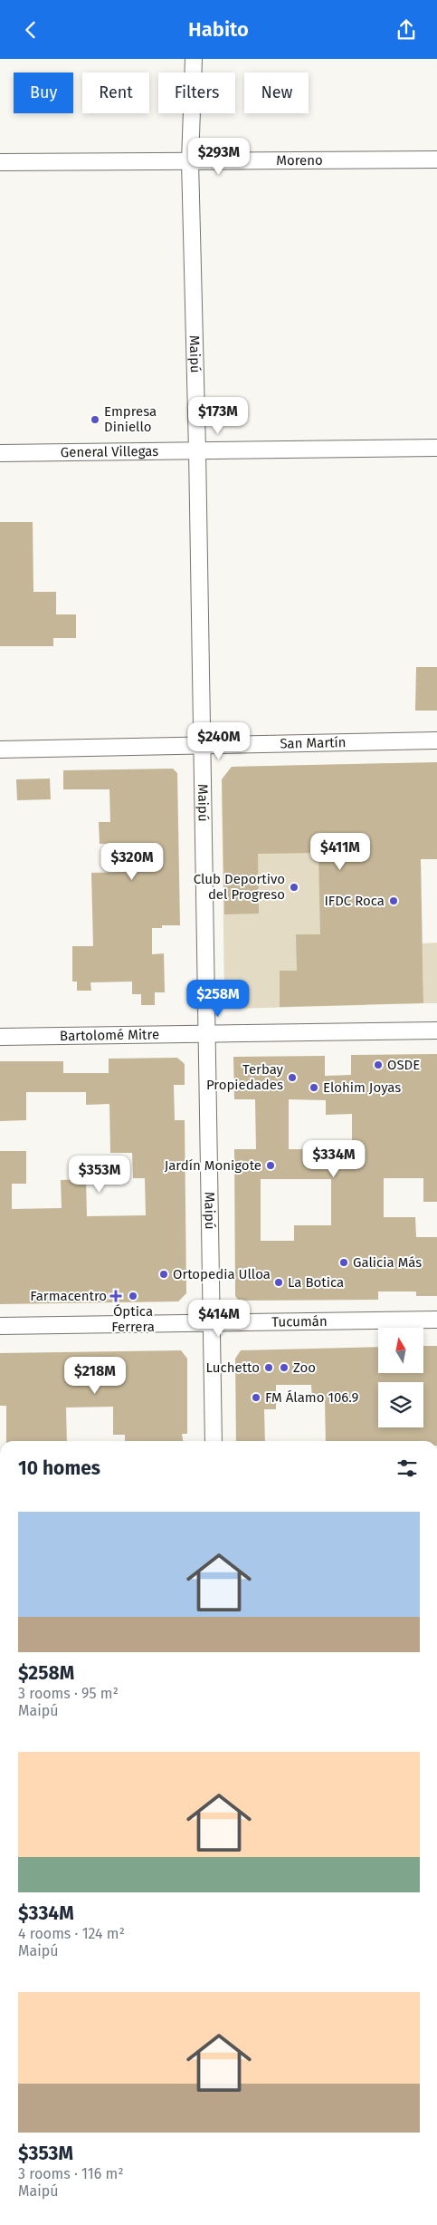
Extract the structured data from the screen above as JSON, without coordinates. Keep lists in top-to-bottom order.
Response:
{
  "streets": {
    "street": [
      "Moreno",
      "Maipú",
      "General Villegas",
      "San Martín",
      "Bartolomé Mitre",
      "Tucumán"
    ]
  },
  "crossings": [
    ["Moreno", "Maipú"],
    ["Maipú", "General Villegas"],
    ["Maipú", "San Martín"],
    ["Maipú", "Bartolomé Mitre"],
    ["Maipú", "Tucumán"]
  ],
  "places": {
    "other": [
      "Empresa Diniello",
      "Club Deportivo del Progreso",
      "IFDC Roca",
      "OSDE",
      "Terbay Propiedades",
      "Elohim Joyas",
      "Jardín Monigote",
      "Galicia Más",
      "Ortopedia Ulloa",
      "La Botica",
      "Óptica Ferrera",
      "Luchetto",
      "Zoo",
      "FM Álamo 106.9"
    ],
    "health": ["Farmacentro"]
  },
  "north": "top",
  "page": {
    "header": "Habito",
    "chip": [
      "Buy",
      "Rent",
      "Filters",
      "New"
    ],
    "price": [
      "$293M",
      "$173M",
      "$240M",
      "$411M",
      "$320M",
      "$258M",
      "$334M",
      "$353M",
      "$414M",
      "$218M"
    ],
    "heading": "10 homes",
    "list": [
      {
        "name": "$258M",
        "note": "3 rooms · 95 m² · Maipú"
      },
      {
        "name": "$334M",
        "note": "4 rooms · 124 m² · Maipú"
      },
      {
        "name": "$353M",
        "note": "3 rooms · 116 m² · Maipú"
      }
    ]
  }
}
